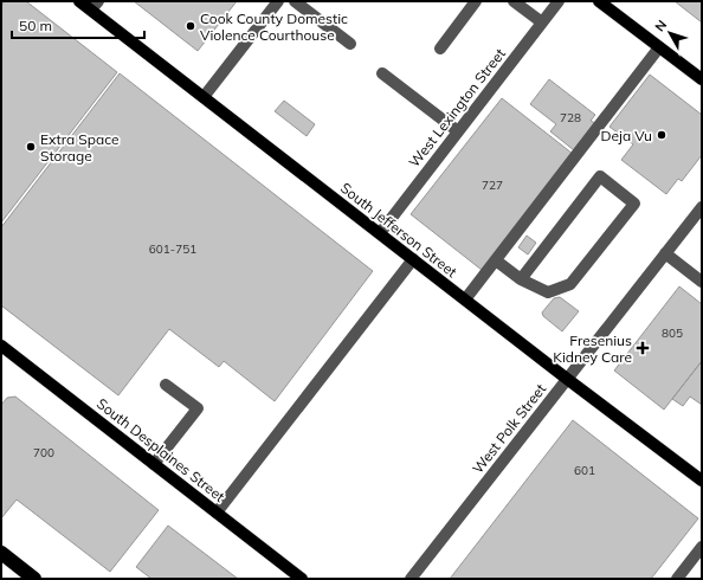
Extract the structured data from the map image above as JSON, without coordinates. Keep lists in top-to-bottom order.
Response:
{
  "streets": {
    "main road": ["South Jefferson Street", "South Desplaines Street"],
    "street": ["West Lexington Street", "West Polk Street"]
  },
  "crossings": [
    ["West Lexington Street", "South Jefferson Street"],
    ["South Jefferson Street", "West Polk Street"]
  ],
  "places": {
    "other": ["Cook County Domestic Violence Courthouse", "Deja Vu", "Extra Space Storage"],
    "health": ["Fresenius Kidney Care"]
  },
  "house_numbers": [
    "728",
    "727",
    "601-751",
    "805",
    "700",
    "601"
  ],
  "scale_bar": "50 m",
  "north": "top left"
}
